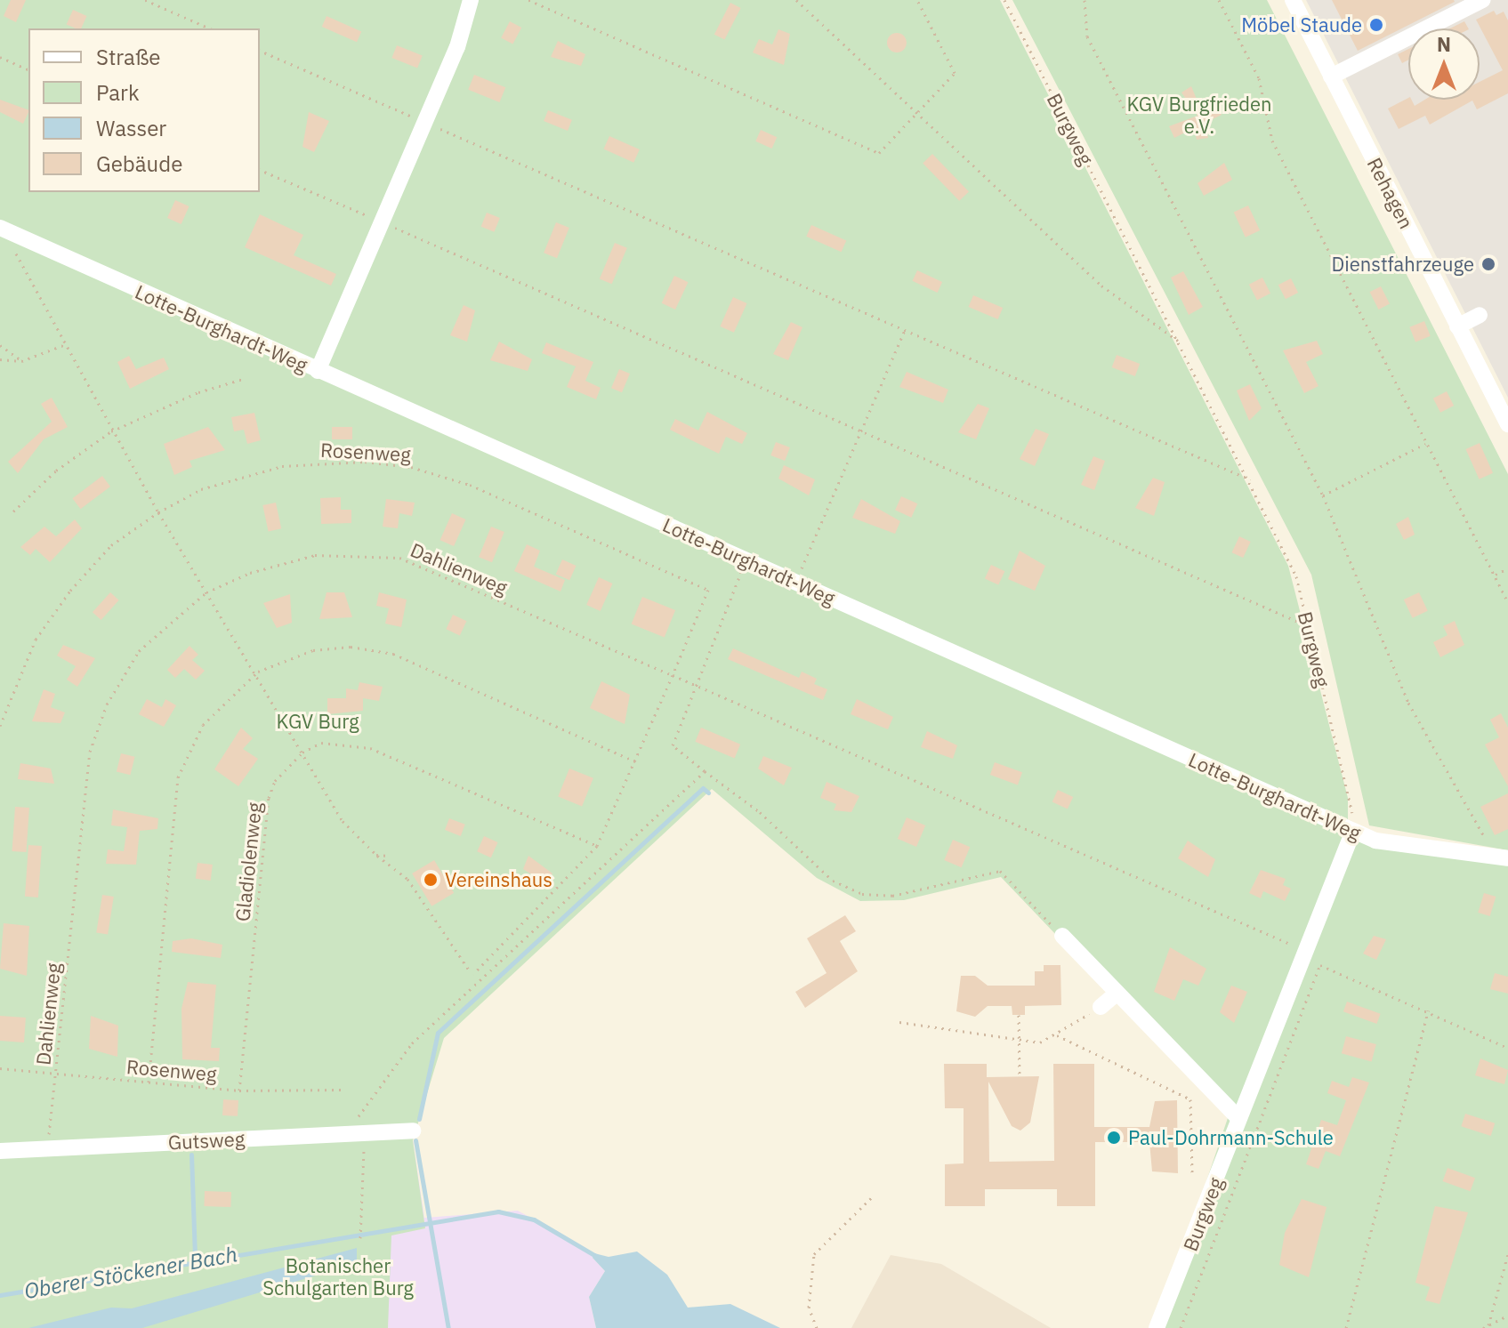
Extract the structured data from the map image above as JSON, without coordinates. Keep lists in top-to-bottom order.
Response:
{
  "streets": {
    "street": [
      "Burgweg",
      "Rehagen",
      "Lotte-Burghardt-Weg",
      "Gutsweg"
    ],
    "path": ["Rosenweg", "Dahlienweg", "Gladiolenweg"]
  },
  "crossings": [
    ["Burgweg", "Lotte-Burghardt-Weg"],
    ["Rosenweg", "Dahlienweg"],
    ["Rosenweg", "Gladiolenweg"],
    ["Dahlienweg", "Gutsweg"]
  ],
  "water": ["Oberer Stöckener Bach"],
  "parks": ["KGV Burgfrieden e.V.", "KGV Burg", "Botanischer Schulgarten Burg"],
  "places": [
    "Möbel Staude",
    "Dienstfahrzeuge",
    "Vereinshaus",
    "Paul-Dohrmann-Schule"
  ],
  "legend": [
    "Straße",
    "Park",
    "Wasser",
    "Gebäude"
  ],
  "north": "top"
}
